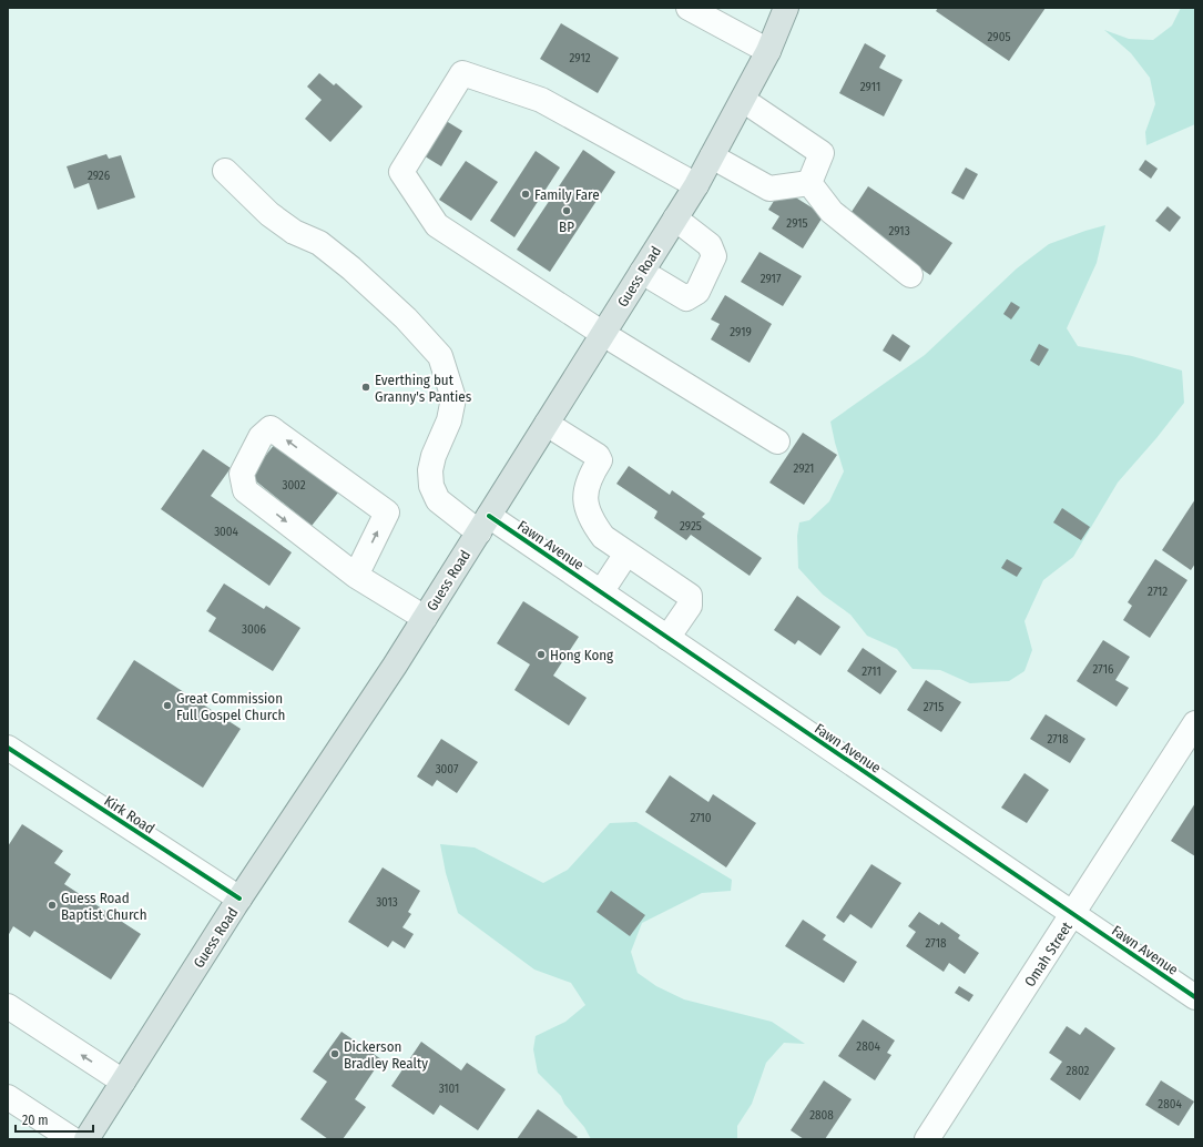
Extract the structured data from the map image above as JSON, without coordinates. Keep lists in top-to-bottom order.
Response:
{
  "streets": {
    "main road": ["Guess Road"],
    "street": ["Fawn Avenue", "Kirk Road", "Omah Street"]
  },
  "crossings": [
    ["Guess Road", "Fawn Avenue"],
    ["Guess Road", "Kirk Road"],
    ["Fawn Avenue", "Omah Street"]
  ],
  "places": [
    "Family Fare",
    "BP",
    "Everthing but Granny's Panties",
    "Hong Kong",
    "Great Commission Full Gospel Church",
    "Guess Road Baptist Church",
    "Dickerson Bradley Realty"
  ],
  "house_numbers": [
    "2905",
    "2912",
    "2911",
    "2926",
    "2915",
    "2913",
    "2917",
    "2919",
    "2921",
    "3002",
    "2925",
    "3004",
    "2712",
    "3006",
    "2716",
    "2711",
    "2715",
    "2718",
    "3007",
    "2710",
    "3013",
    "2718",
    "2804",
    "2802",
    "3101",
    "2804",
    "2808"
  ],
  "scale_bar": "20 m"
}
